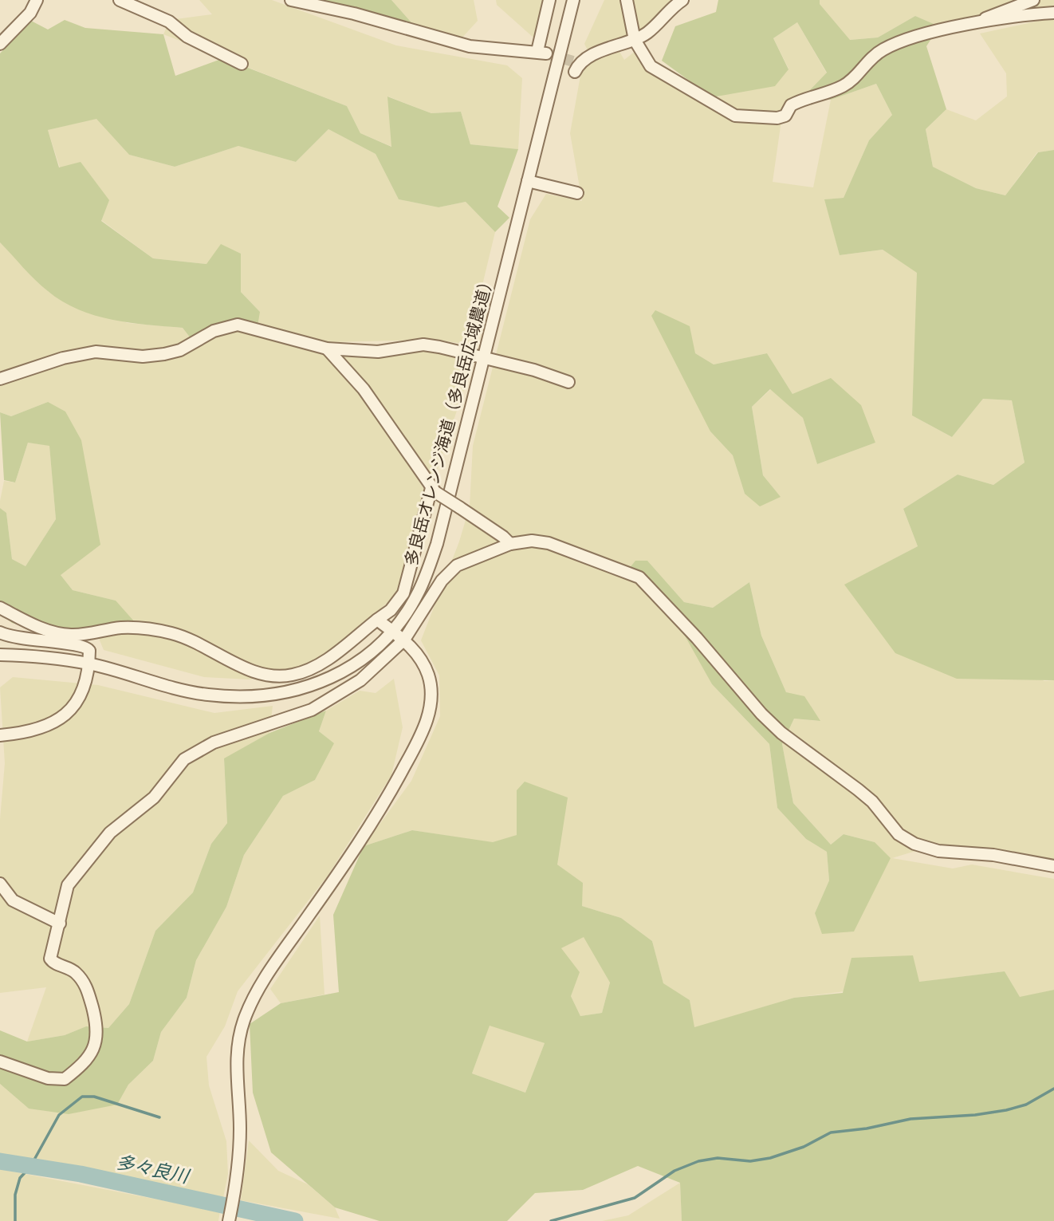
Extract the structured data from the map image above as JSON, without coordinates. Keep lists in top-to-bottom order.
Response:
{
  "streets": {
    "street": ["多良岳オレンジ海道（多良岳広域農道）"]
  },
  "water": ["多々良川"]
}
